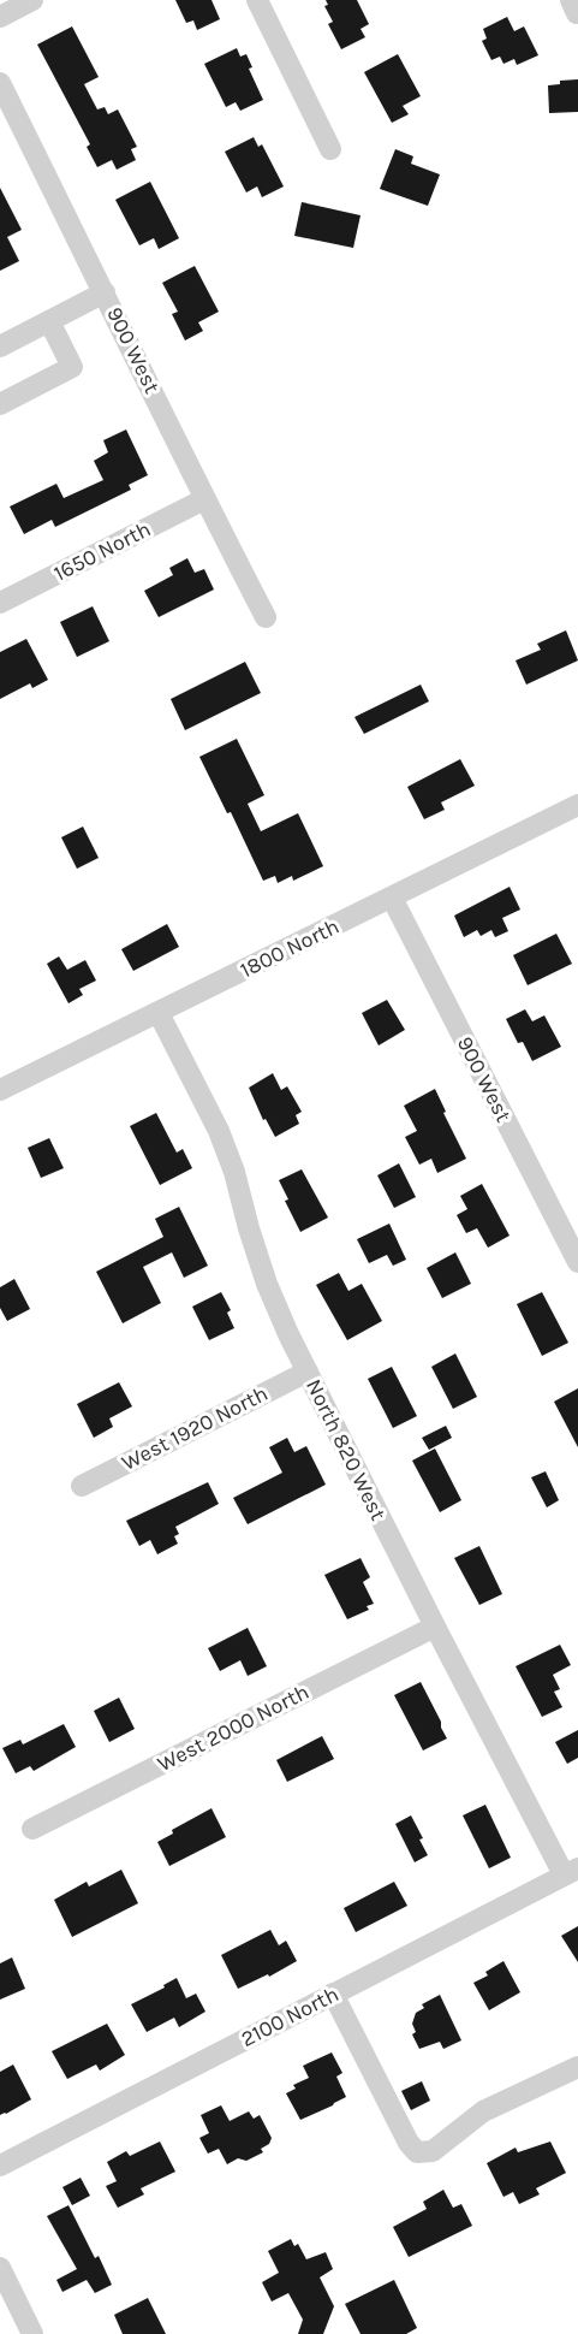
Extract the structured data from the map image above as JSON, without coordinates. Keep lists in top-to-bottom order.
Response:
{
  "streets": {
    "street": [
      "900 West",
      "1650 North",
      "1800 North",
      "West 1920 North",
      "North 820 West",
      "West 2000 North",
      "2100 North"
    ]
  },
  "crossings": [
    ["900 West", "1650 North"],
    ["900 West", "1800 North"],
    ["1800 North", "North 820 West"],
    ["West 1920 North", "North 820 West"],
    ["North 820 West", "West 2000 North"],
    ["North 820 West", "2100 North"]
  ]
}
